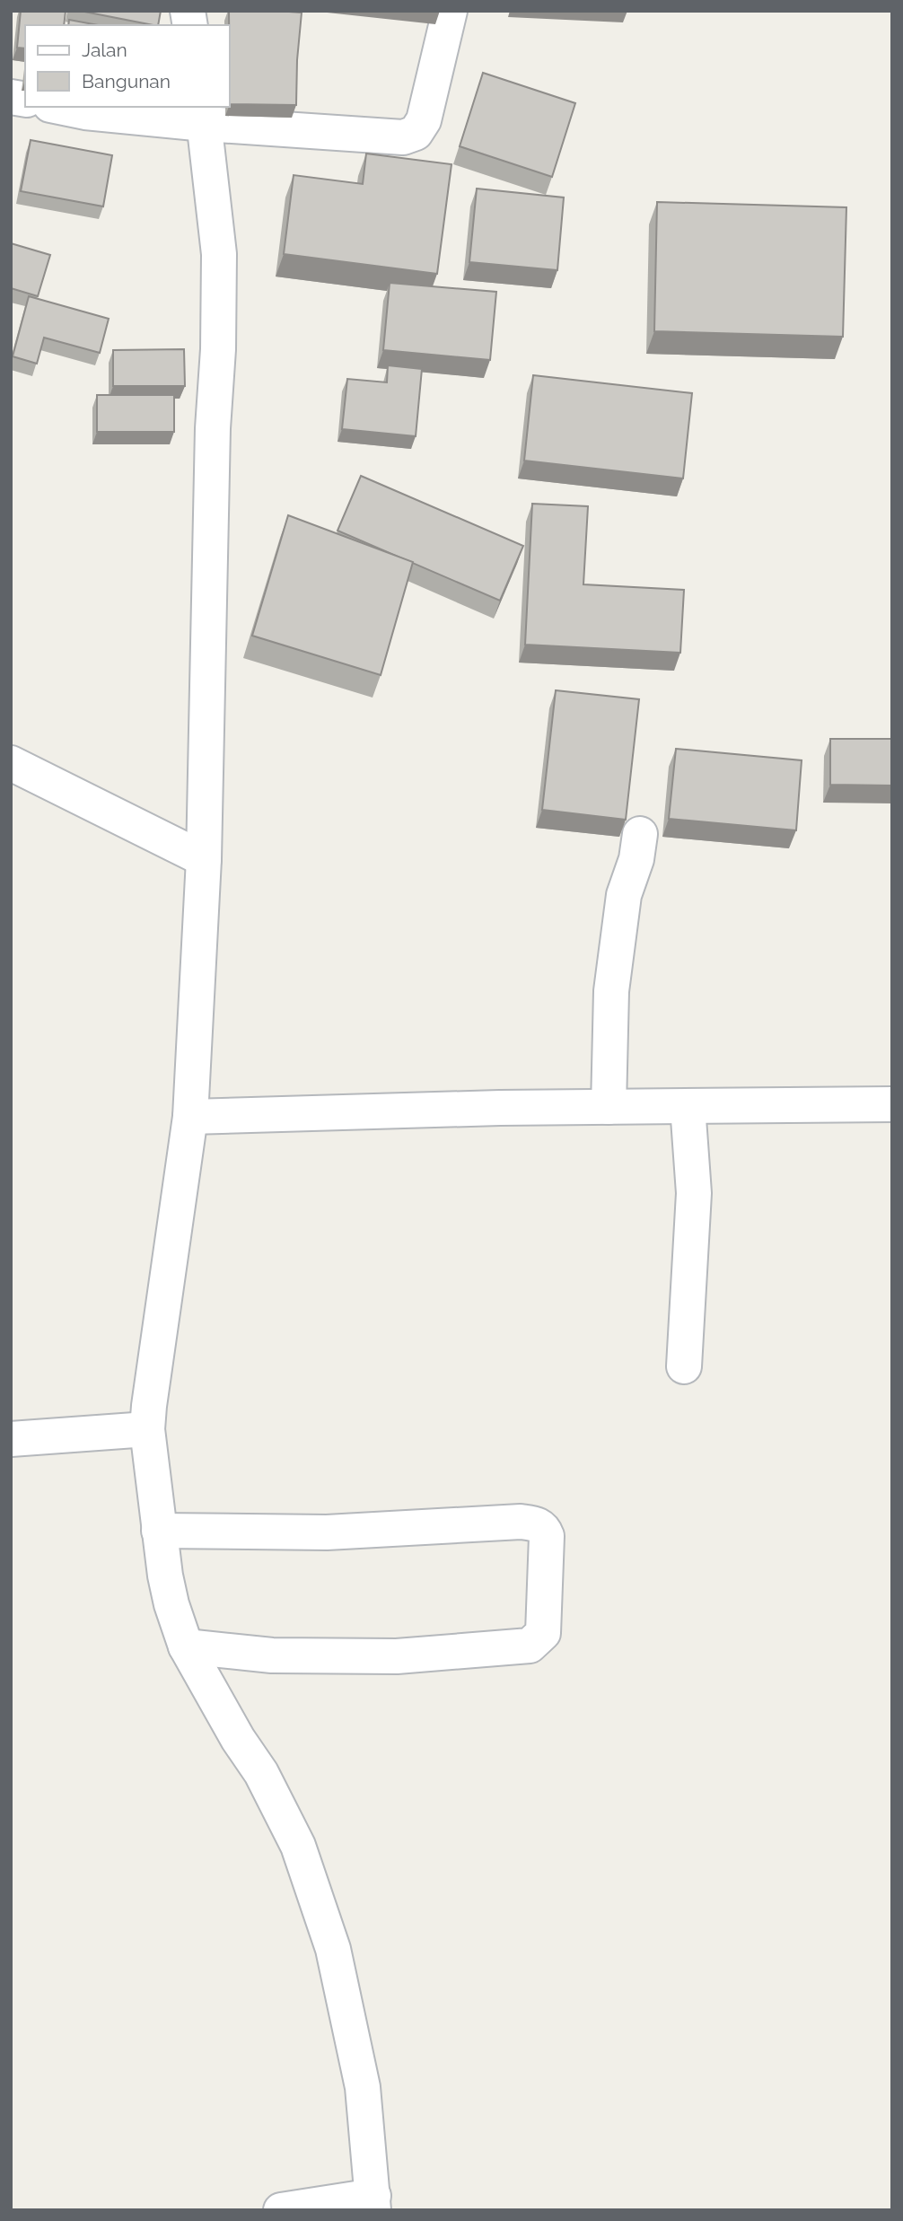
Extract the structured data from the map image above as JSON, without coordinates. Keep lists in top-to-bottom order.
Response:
{
  "legend": ["Jalan", "Bangunan"]
}
